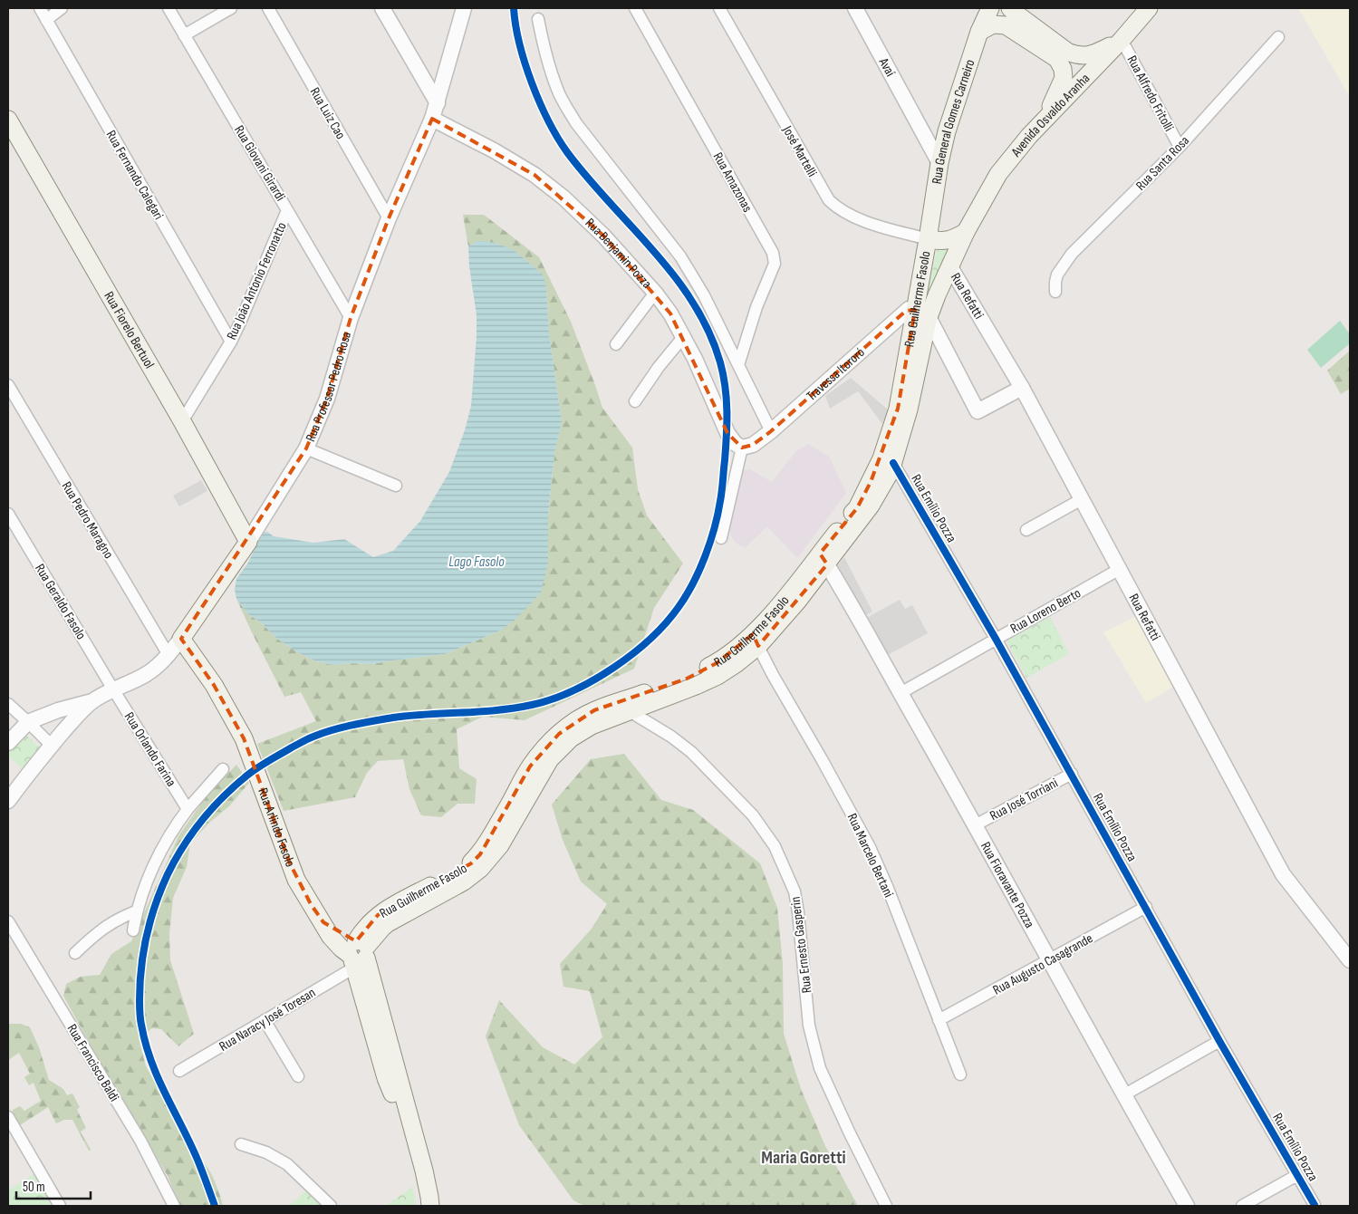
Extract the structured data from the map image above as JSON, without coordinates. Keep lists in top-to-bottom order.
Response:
{
  "streets": {
    "main road": [
      "Avenida Osvaldo Aranha",
      "Rua General Gomes Carneiro",
      "Rua Guilherme Fasolo",
      "Rua Fiorelo Bertuol",
      "Rua Professor Pedro Rosa",
      "Rua Arlindo Fasolo"
    ],
    "street": [
      "Avaí",
      "Rua Alfredo Fritolli",
      "Rua Luiz Cao",
      "José Martelli",
      "Rua Giovani Girardi",
      "Rua Santa Rosa",
      "Rua Fernando Calegari",
      "Rua Amazonas",
      "Rua Benjamin Pozza",
      "Rua João Antonio Ferronatto",
      "Rua Refatti",
      "Travessa Itororó",
      "Rua Emílio Pozza",
      "Rua Pedro Maragno",
      "Rua Geraldo Fasolo",
      "Rua Loreno Berto",
      "Rua Orlando Farina",
      "Rua José Torriani",
      "Rua Marcelo Bertani",
      "Rua Fioravante Pozza",
      "Rua Ernesto Gasperin",
      "Rua Augusto Casagrande",
      "Rua Naracy José Toresan",
      "Rua Francisco Baldi"
    ]
  },
  "crossings": [
    ["Avaí", "Rua General Gomes Carneiro"],
    ["Rua Alfredo Fritolli", "Avenida Osvaldo Aranha"],
    ["Rua Alfredo Fritolli", "Rua Santa Rosa"],
    ["Rua Luiz Cao", "Rua Professor Pedro Rosa"],
    ["Avenida Osvaldo Aranha", "Rua Guilherme Fasolo"],
    ["Rua General Gomes Carneiro", "Rua Guilherme Fasolo"],
    ["José Martelli", "Rua Guilherme Fasolo"],
    ["Rua Giovani Girardi", "Rua João Antonio Ferronatto"],
    ["Rua Giovani Girardi", "Rua Professor Pedro Rosa"],
    ["Rua Fernando Calegari", "Rua João Antonio Ferronatto"],
    ["Rua Benjamin Pozza", "Travessa Itororó"],
    ["Rua Benjamin Pozza", "Rua Professor Pedro Rosa"],
    ["Rua João Antonio Ferronatto", "Rua Fiorelo Bertuol"],
    ["Rua Refatti", "Rua Guilherme Fasolo"],
    ["Rua Refatti", "Rua Loreno Berto"],
    ["Rua Guilherme Fasolo", "Travessa Itororó"],
    ["Rua Guilherme Fasolo", "Rua Emílio Pozza"],
    ["Rua Guilherme Fasolo", "Rua Arlindo Fasolo"],
    ["Rua Guilherme Fasolo", "Rua Marcelo Bertani"],
    ["Rua Guilherme Fasolo", "Rua Fioravante Pozza"],
    ["Rua Guilherme Fasolo", "Rua Ernesto Gasperin"],
    ["Rua Guilherme Fasolo", "Rua Naracy José Toresan"],
    ["Rua Fiorelo Bertuol", "Rua Professor Pedro Rosa"],
    ["Rua Professor Pedro Rosa", "Rua Pedro Maragno"],
    ["Rua Professor Pedro Rosa", "Rua Geraldo Fasolo"],
    ["Rua Professor Pedro Rosa", "Rua Orlando Farina"],
    ["Rua Professor Pedro Rosa", "Rua Arlindo Fasolo"],
    ["Rua Emílio Pozza", "Rua Loreno Berto"],
    ["Rua Emílio Pozza", "Rua José Torriani"],
    ["Rua Emílio Pozza", "Rua Augusto Casagrande"],
    ["Rua Geraldo Fasolo", "Rua Orlando Farina"],
    ["Rua Loreno Berto", "Rua Fioravante Pozza"],
    ["Rua José Torriani", "Rua Fioravante Pozza"],
    ["Rua Arlindo Fasolo", "Rua Naracy José Toresan"],
    ["Rua Marcelo Bertani", "Rua Augusto Casagrande"],
    ["Rua Fioravante Pozza", "Rua Augusto Casagrande"]
  ],
  "districts": ["Maria Goretti"],
  "water": ["Lago Fasolo"],
  "scale_bar": "50 m"
}
